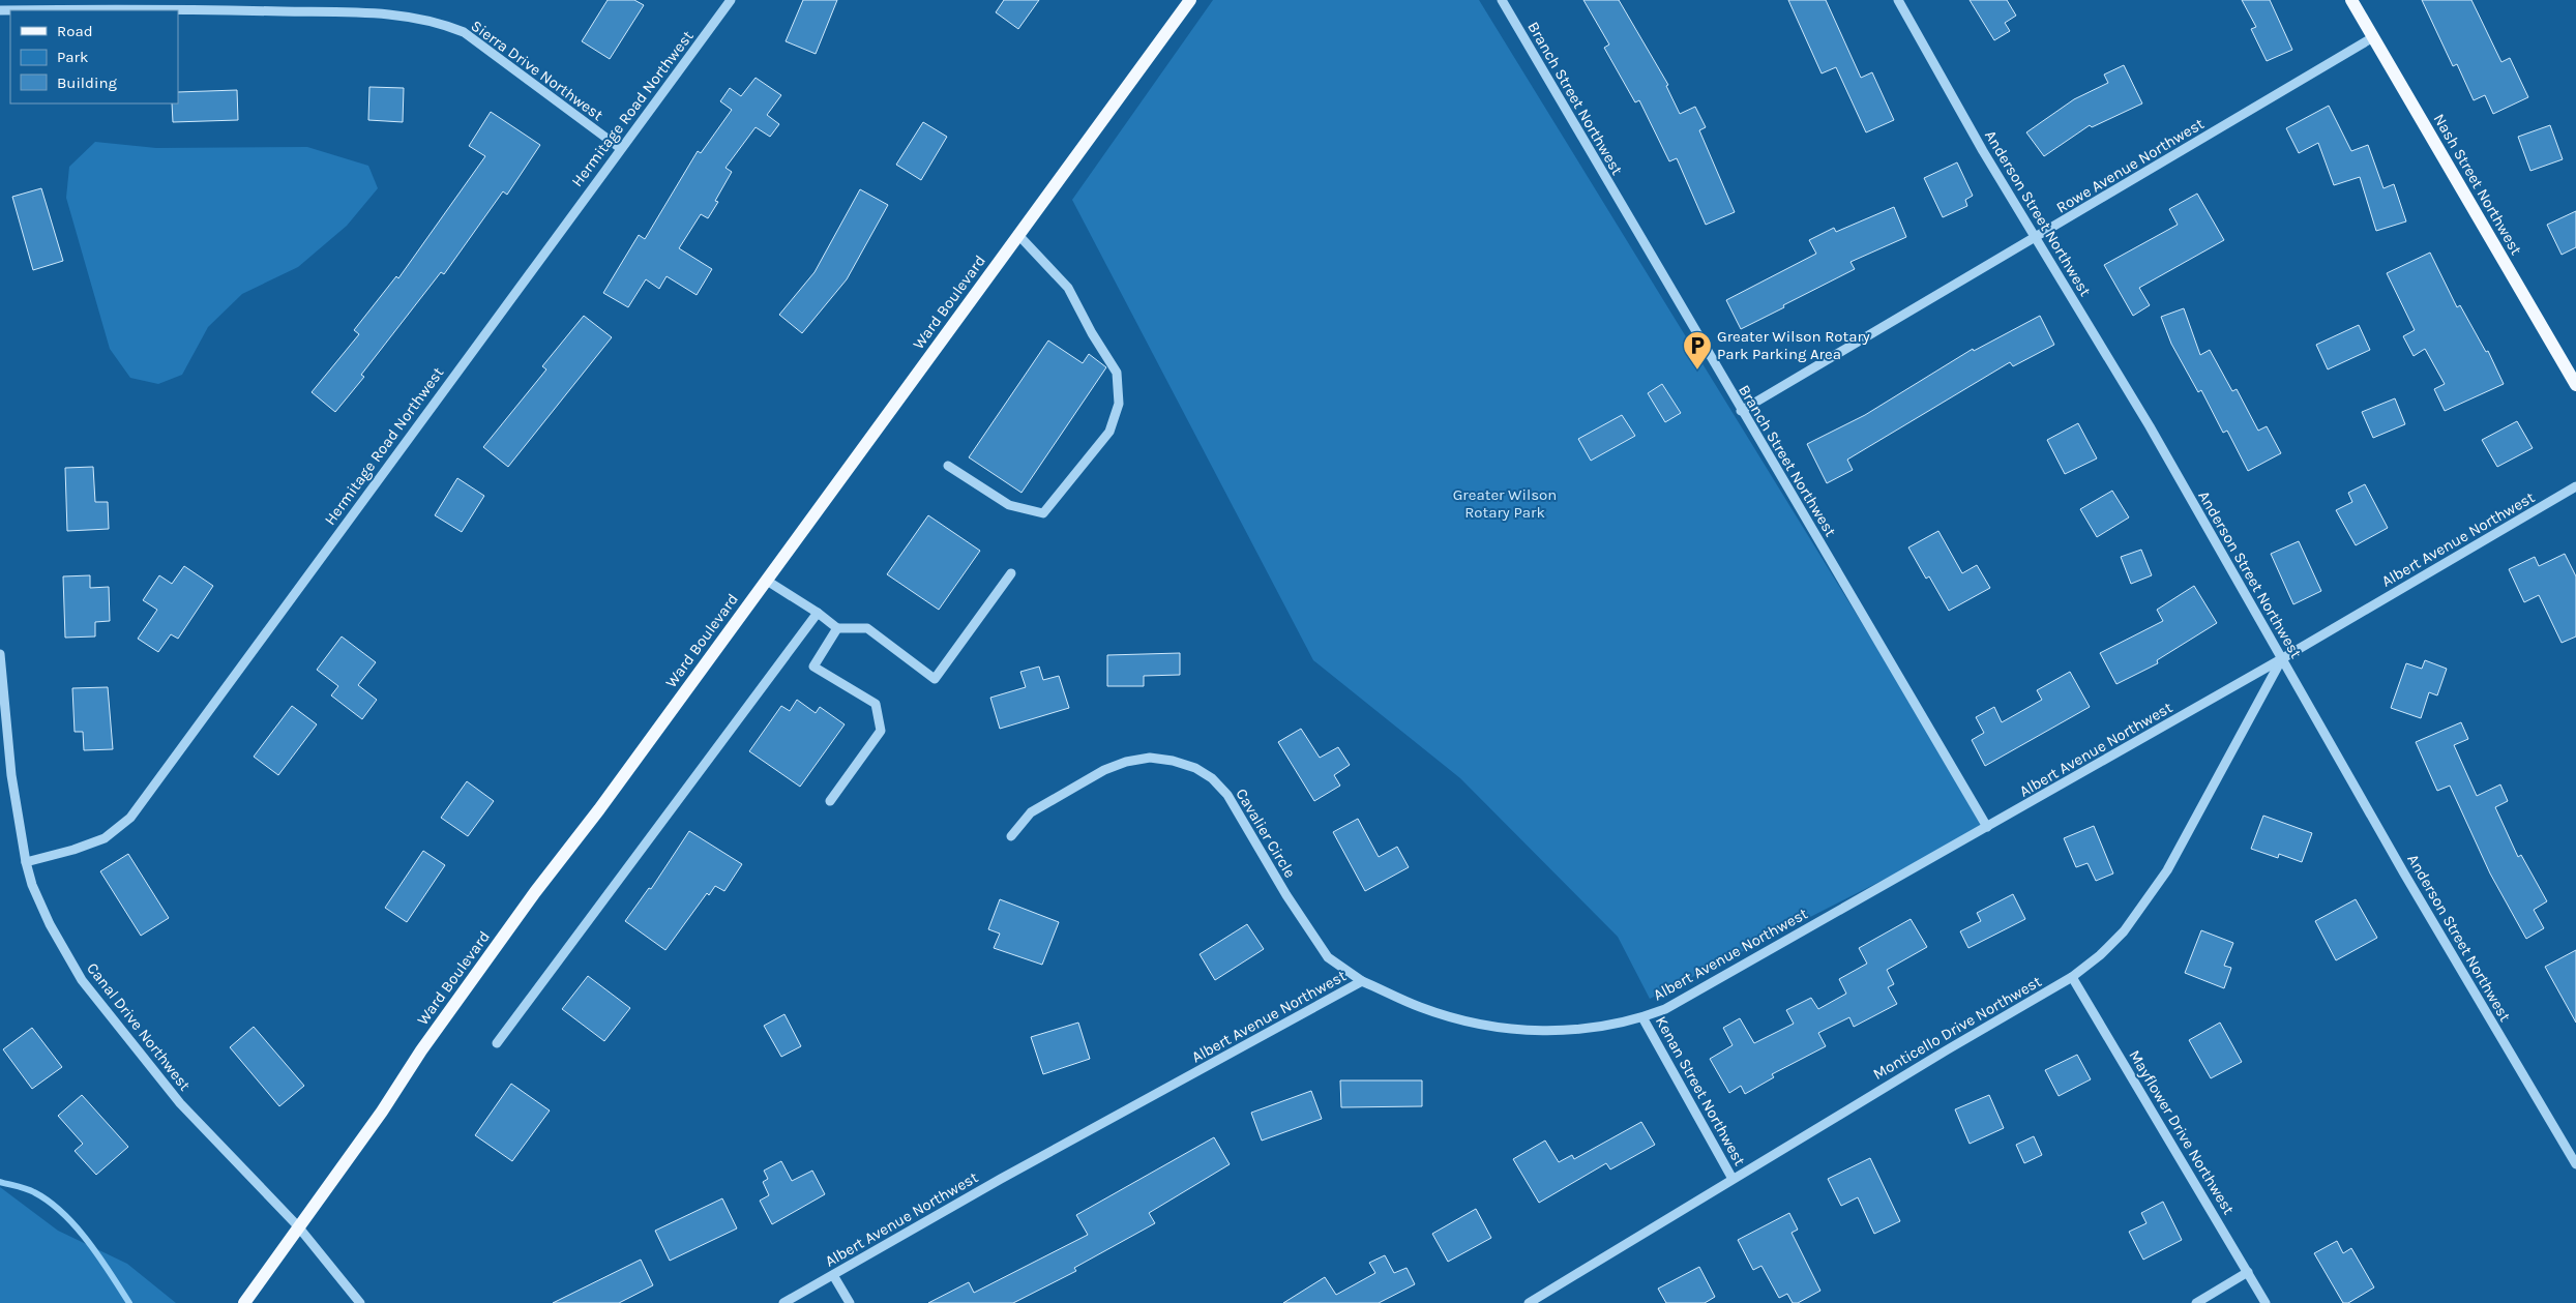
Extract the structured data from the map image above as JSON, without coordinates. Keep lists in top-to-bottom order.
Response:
{
  "streets": {
    "main road": ["Nash Street Northwest", "Ward Boulevard"],
    "street": [
      "Sierra Drive Northwest",
      "Branch Street Northwest",
      "Hermitage Road Northwest",
      "Rowe Avenue Northwest",
      "Anderson Street Northwest",
      "Albert Avenue Northwest",
      "Cavalier Circle",
      "Canal Drive Northwest",
      "Monticello Drive Northwest",
      "Kenan Street Northwest",
      "Mayflower Drive Northwest"
    ]
  },
  "crossings": [
    ["Sierra Drive Northwest", "Hermitage Road Northwest"],
    ["Branch Street Northwest", "Rowe Avenue Northwest"],
    ["Branch Street Northwest", "Albert Avenue Northwest"],
    ["Hermitage Road Northwest", "Canal Drive Northwest"],
    ["Rowe Avenue Northwest", "Nash Street Northwest"],
    ["Rowe Avenue Northwest", "Anderson Street Northwest"],
    ["Anderson Street Northwest", "Albert Avenue Northwest"],
    ["Anderson Street Northwest", "Monticello Drive Northwest"],
    ["Ward Boulevard", "Canal Drive Northwest"],
    ["Albert Avenue Northwest", "Cavalier Circle"],
    ["Albert Avenue Northwest", "Monticello Drive Northwest"],
    ["Albert Avenue Northwest", "Kenan Street Northwest"],
    ["Monticello Drive Northwest", "Kenan Street Northwest"],
    ["Monticello Drive Northwest", "Mayflower Drive Northwest"]
  ],
  "parks": ["Greater Wilson Rotary Park"],
  "places": {
    "parking": ["Greater Wilson Rotary Park Parking Area"]
  },
  "legend": ["Road", "Park", "Building"]
}
